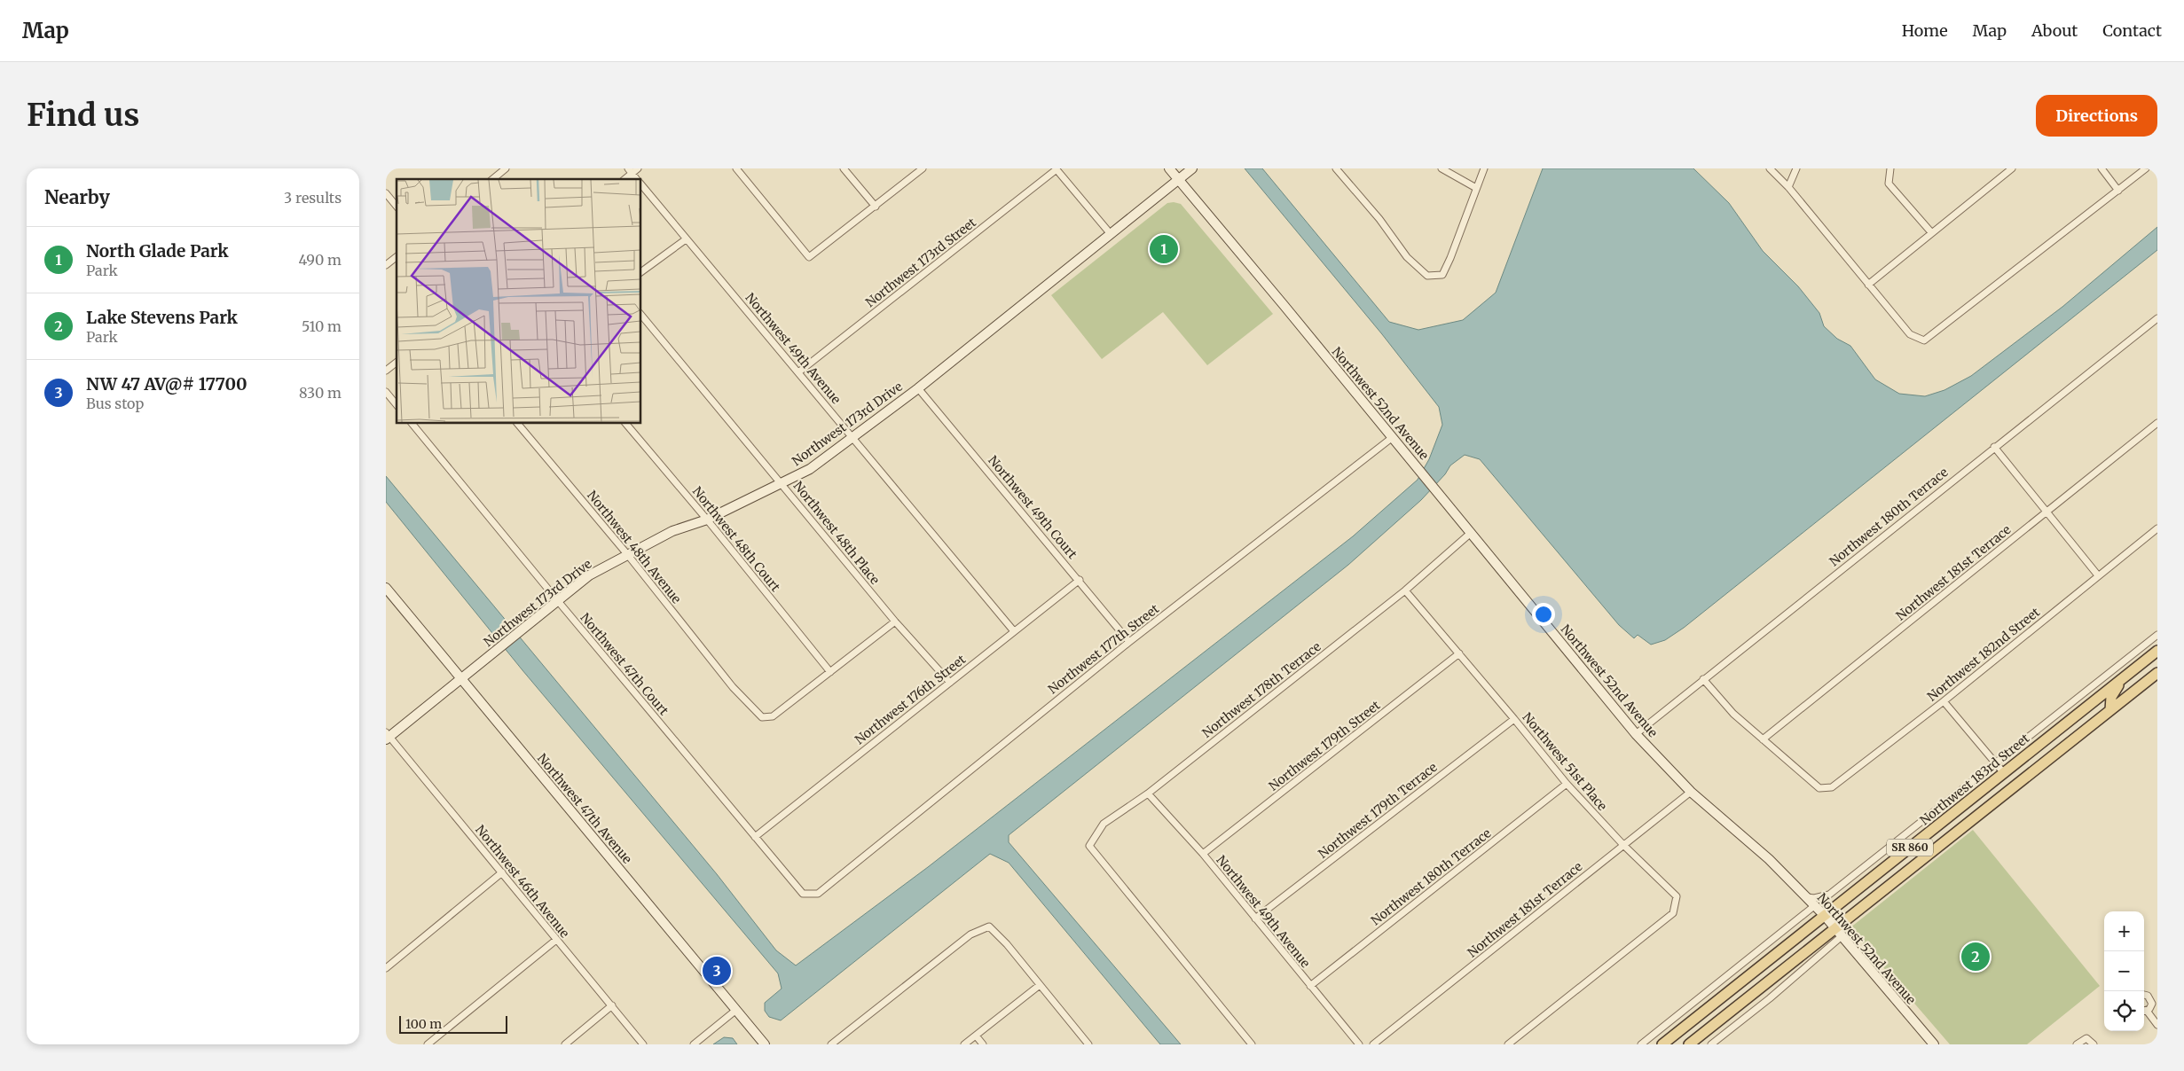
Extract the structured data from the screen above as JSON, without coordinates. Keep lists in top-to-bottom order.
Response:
{
  "streets": {
    "main road": ["Northwest 183rd Street", "SR 860"],
    "street": [
      "Northwest 173rd Street",
      "Northwest 49th Avenue",
      "Northwest 52nd Avenue",
      "Northwest 173rd Drive",
      "Northwest 49th Court",
      "Northwest 180th Terrace",
      "Northwest 48th Place",
      "Northwest 48th Court",
      "Northwest 48th Avenue",
      "Northwest 181st Terrace",
      "Northwest 177th Street",
      "Northwest 182nd Street",
      "Northwest 47th Court",
      "Northwest 178th Terrace",
      "Northwest 176th Street",
      "Northwest 179th Street",
      "Northwest 51st Place",
      "Northwest 47th Avenue",
      "Northwest 179th Terrace",
      "Northwest 46th Avenue"
    ]
  },
  "crossings": [
    ["Northwest 173rd Street", "Northwest 49th Avenue"],
    ["Northwest 49th Avenue", "Northwest 173rd Drive"],
    ["Northwest 49th Avenue", "Northwest 180th Terrace"],
    ["Northwest 49th Avenue", "Northwest 178th Terrace"],
    ["Northwest 49th Avenue", "Northwest 176th Street"],
    ["Northwest 49th Avenue", "Northwest 179th Street"],
    ["Northwest 49th Avenue", "Northwest 179th Terrace"],
    ["Northwest 52nd Avenue", "Northwest 173rd Drive"],
    ["Northwest 52nd Avenue", "Northwest 180th Terrace"],
    ["Northwest 52nd Avenue", "Northwest 181st Terrace"],
    ["Northwest 52nd Avenue", "Northwest 177th Street"],
    ["Northwest 52nd Avenue", "Northwest 178th Terrace"],
    ["Northwest 52nd Avenue", "Northwest 183rd Street"],
    ["Northwest 52nd Avenue", "SR 860"],
    ["Northwest 173rd Drive", "Northwest 49th Court"],
    ["Northwest 173rd Drive", "Northwest 48th Place"],
    ["Northwest 173rd Drive", "Northwest 48th Court"],
    ["Northwest 173rd Drive", "Northwest 48th Avenue"],
    ["Northwest 173rd Drive", "Northwest 47th Court"],
    ["Northwest 173rd Drive", "Northwest 47th Avenue"],
    ["Northwest 173rd Drive", "Northwest 46th Avenue"],
    ["Northwest 49th Court", "Northwest 177th Street"],
    ["Northwest 49th Court", "Northwest 176th Street"],
    ["Northwest 180th Terrace", "Northwest 51st Place"],
    ["Northwest 48th Place", "Northwest 176th Street"],
    ["Northwest 48th Court", "Northwest 48th Avenue"],
    ["Northwest 181st Terrace", "Northwest 182nd Street"],
    ["Northwest 181st Terrace", "Northwest 51st Place"],
    ["Northwest 177th Street", "Northwest 47th Court"],
    ["Northwest 47th Court", "Northwest 176th Street"],
    ["Northwest 178th Terrace", "Northwest 51st Place"],
    ["Northwest 179th Street", "Northwest 51st Place"],
    ["Northwest 51st Place", "Northwest 179th Terrace"]
  ],
  "scale_bar": "100 m",
  "page": {
    "header": "Map",
    "nav": [
      "Home",
      "Map",
      "About",
      "Contact"
    ],
    "buttons": "Directions",
    "title": "Find us",
    "heading": ["Nearby", "3 results"],
    "list": [
      {
        "mark": "1",
        "name": "North Glade Park",
        "note": "Park",
        "value": "490 m"
      },
      {
        "mark": "2",
        "name": "Lake Stevens Park",
        "note": "Park",
        "value": "510 m"
      },
      {
        "mark": "3",
        "name": "NW 47 AV@# 17700",
        "note": "Bus stop",
        "value": "830 m"
      }
    ],
    "pins": ["1", "2", "3"],
    "map_buttons": ["+", "−"],
    "scale": "100 m"
  }
}
